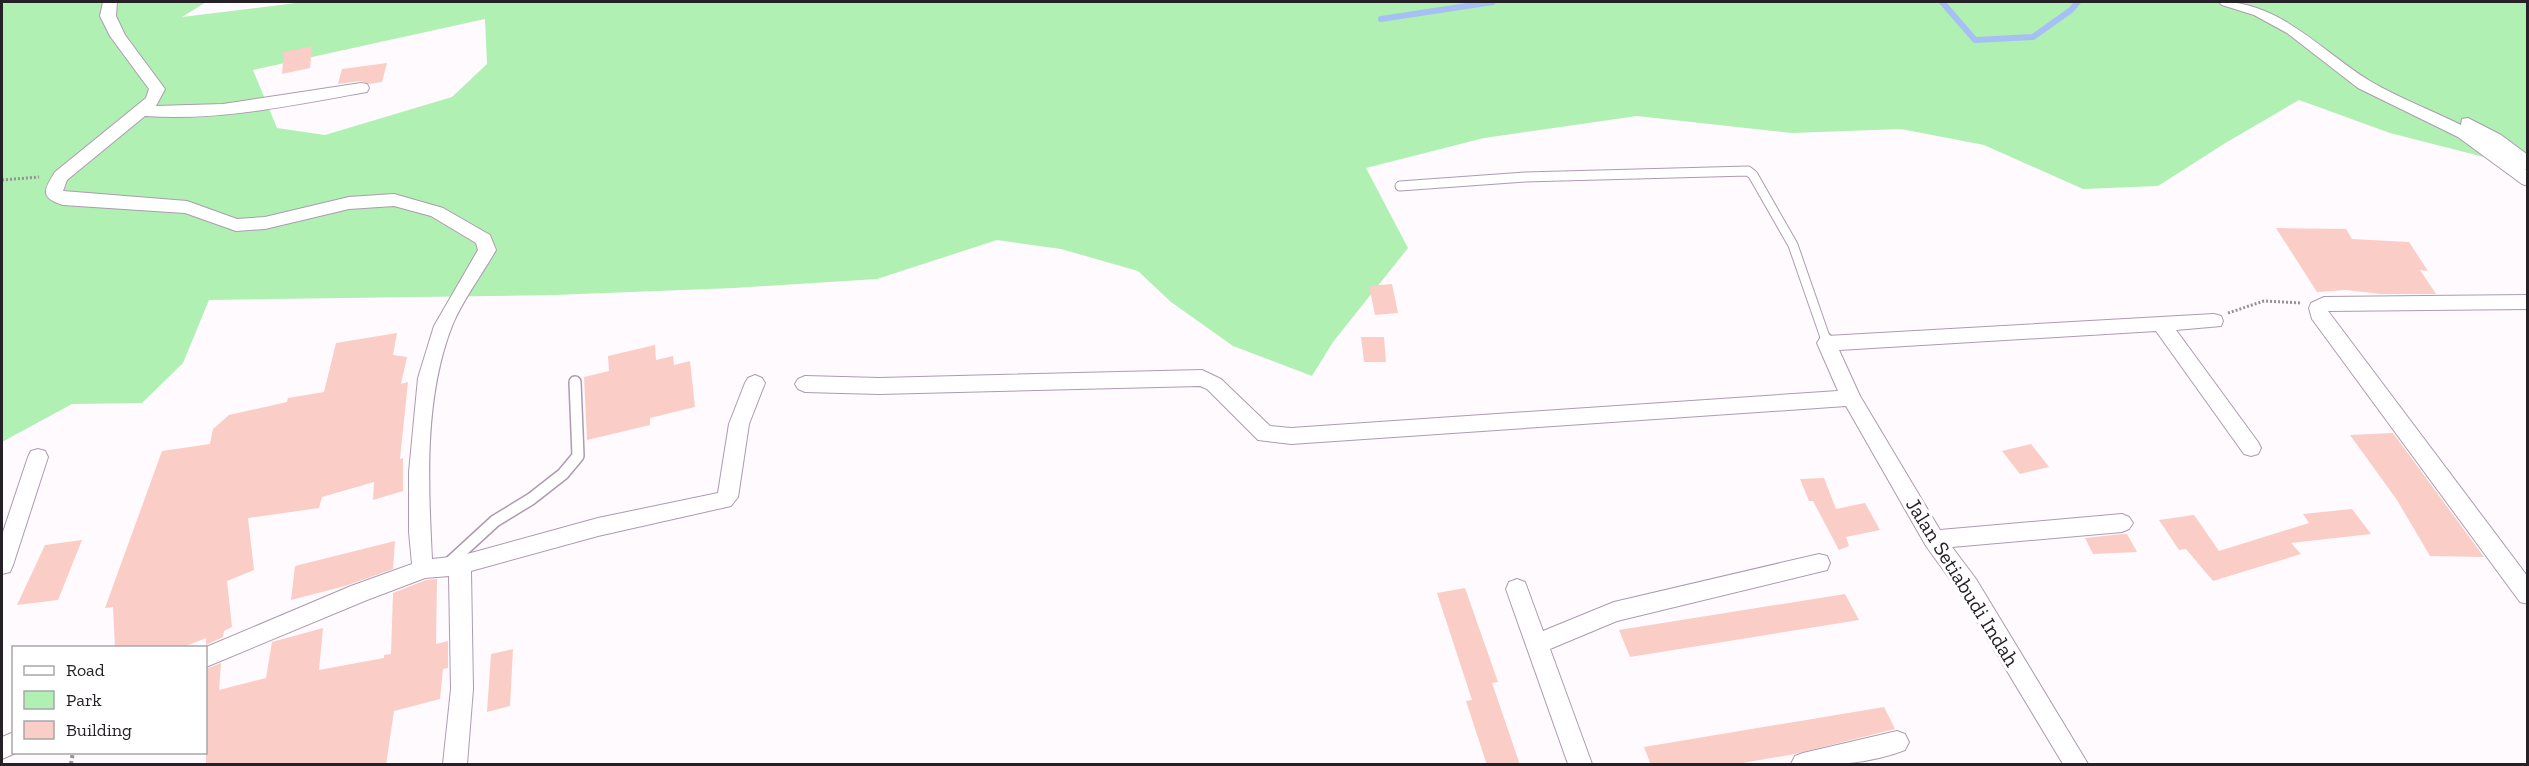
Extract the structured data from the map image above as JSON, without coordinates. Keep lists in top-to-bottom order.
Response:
{
  "streets": {
    "street": ["Jalan Setiabudi Indah"]
  },
  "legend": ["Road", "Park", "Building"]
}
